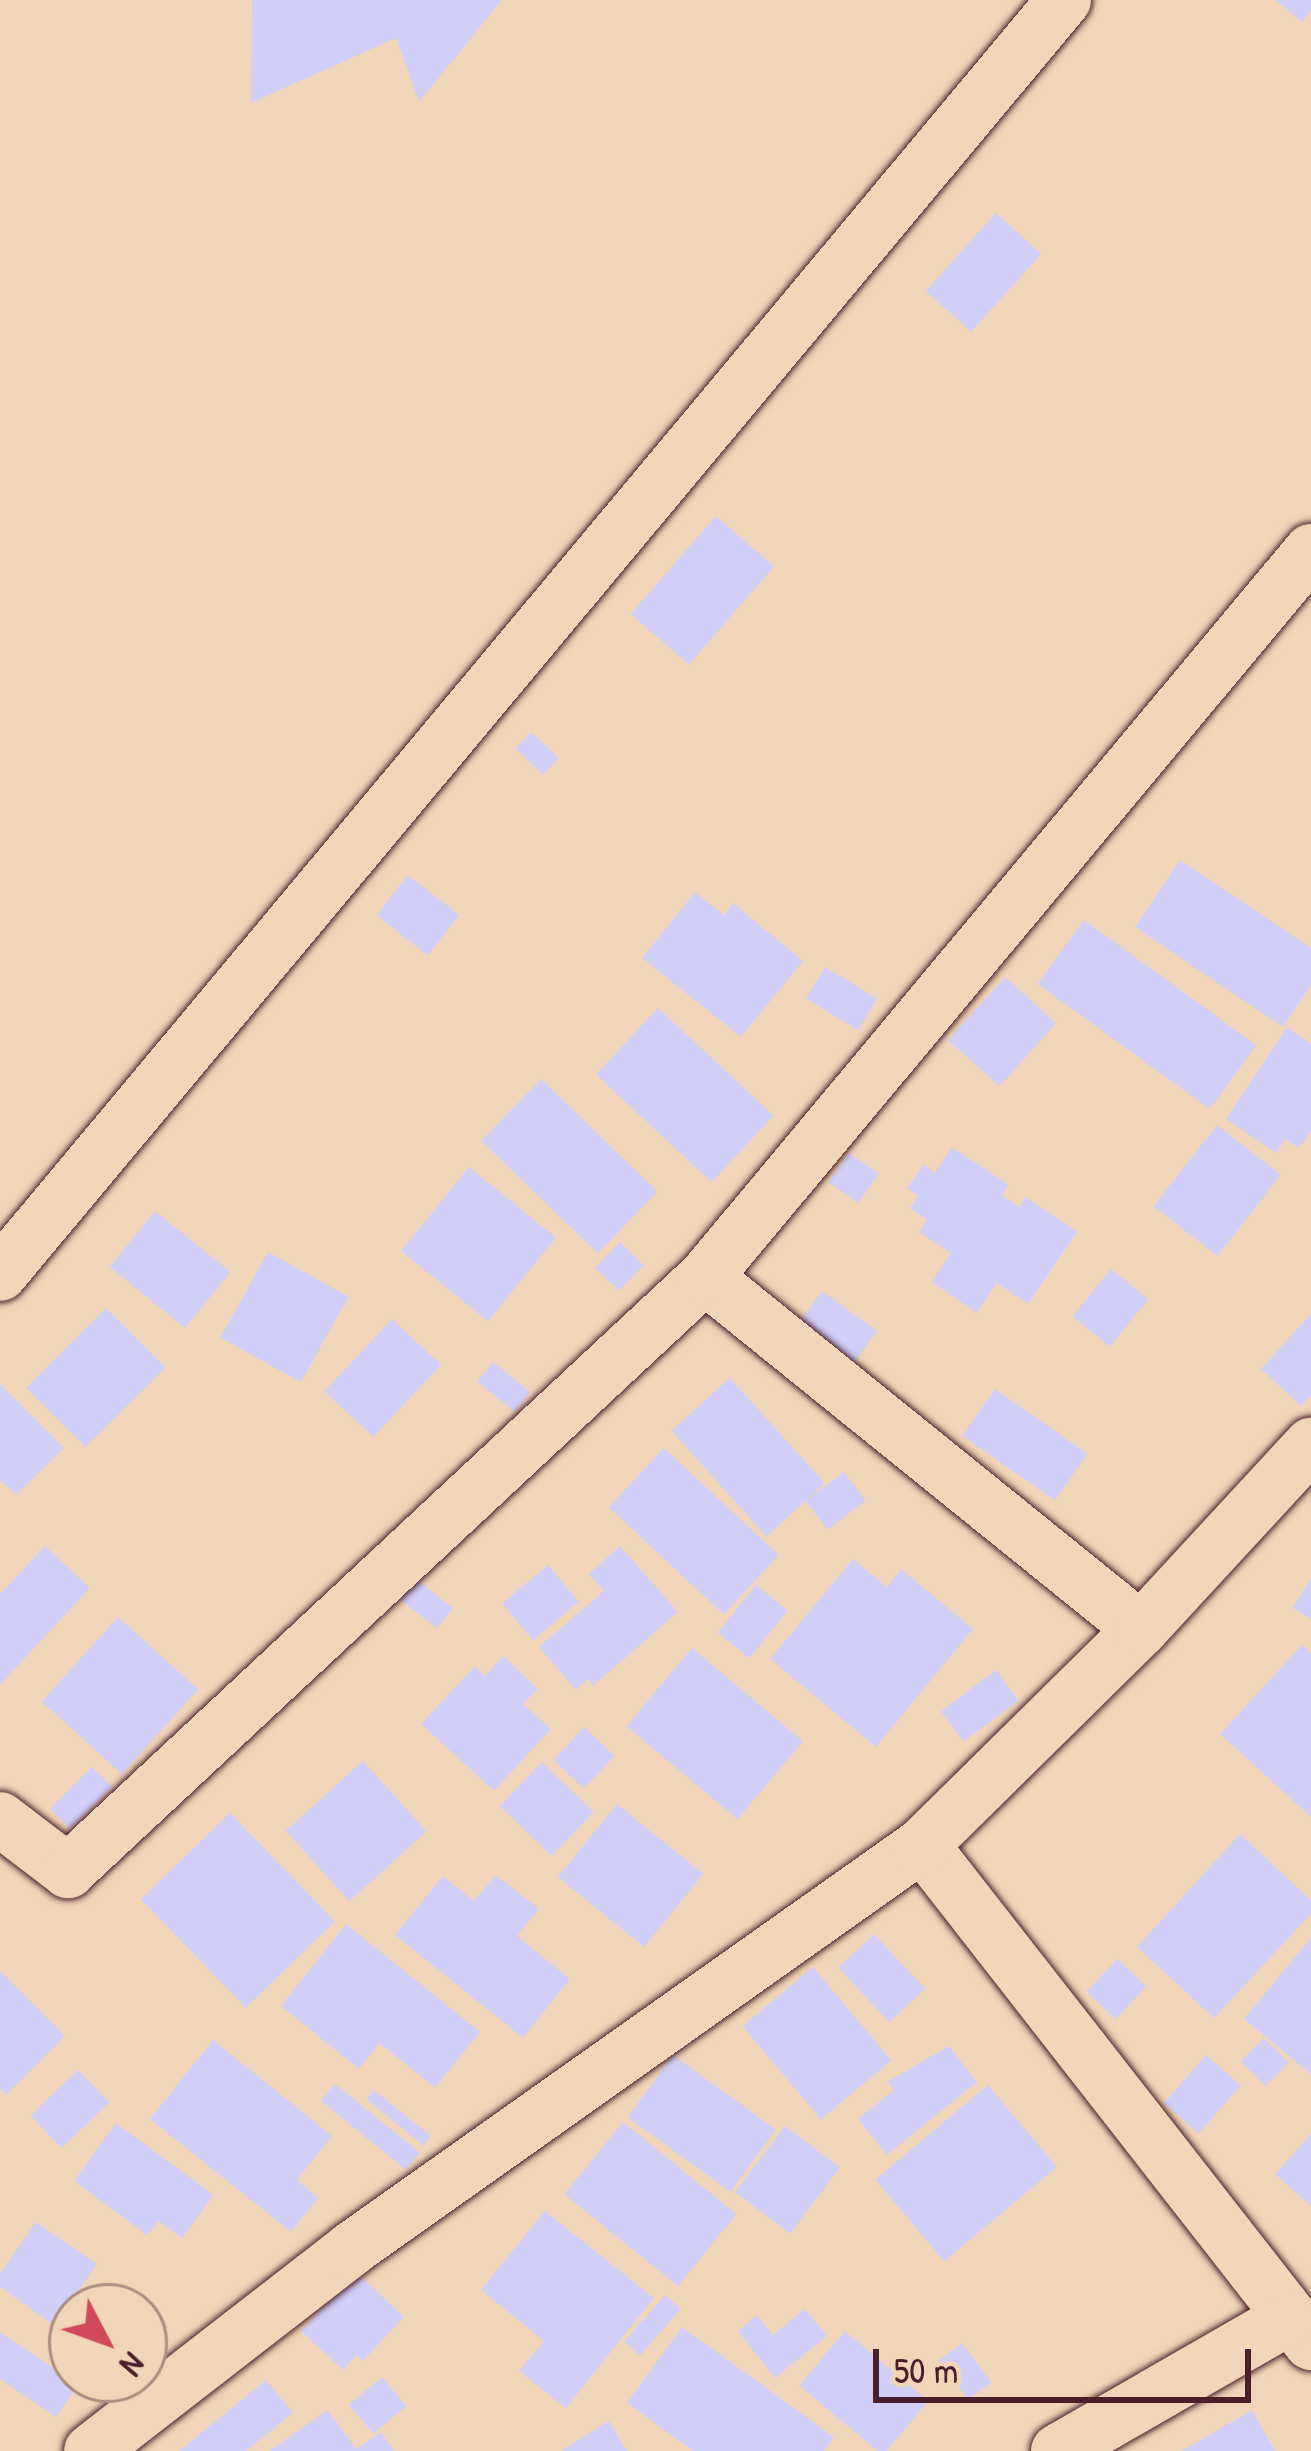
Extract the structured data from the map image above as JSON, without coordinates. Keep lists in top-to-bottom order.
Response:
{
  "scale_bar": "50 m",
  "north": "bottom right"
}
